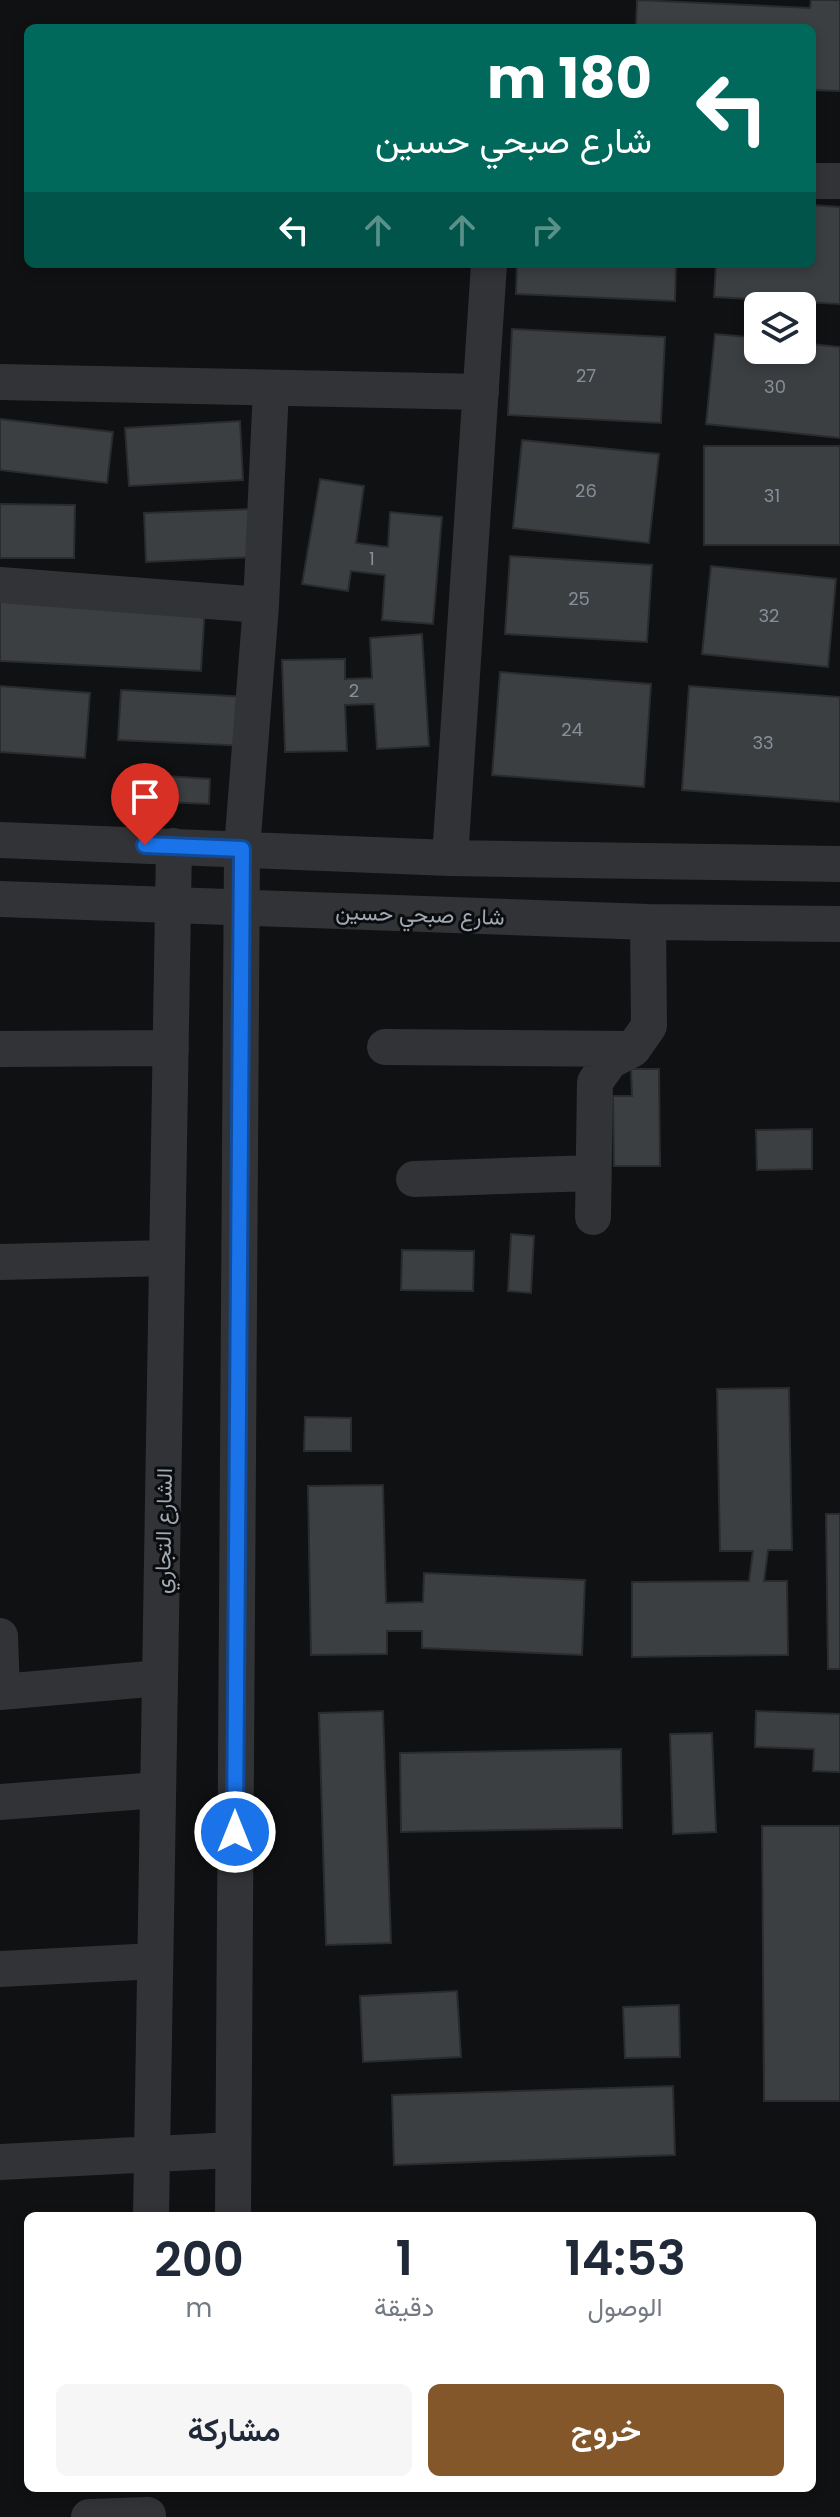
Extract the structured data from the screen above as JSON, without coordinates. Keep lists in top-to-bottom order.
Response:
{
  "streets": {
    "street": ["شارع صبحي حسين", "الشارع التجاري"]
  },
  "crossings": [
    ["شارع صبحي حسين", "الشارع التجاري"]
  ],
  "house_numbers": [
    "27",
    "30",
    "26",
    "31",
    "1",
    "25",
    "32",
    "2",
    "24",
    "33"
  ],
  "page": {
    "turn": ["180 m", "شارع صبحي حسين"],
    "eta": [
      "14:53",
      "الوصول",
      "1",
      "دقيقة",
      "200",
      "m"
    ],
    "buttons": ["خروج", "مشاركة"]
  }
}
